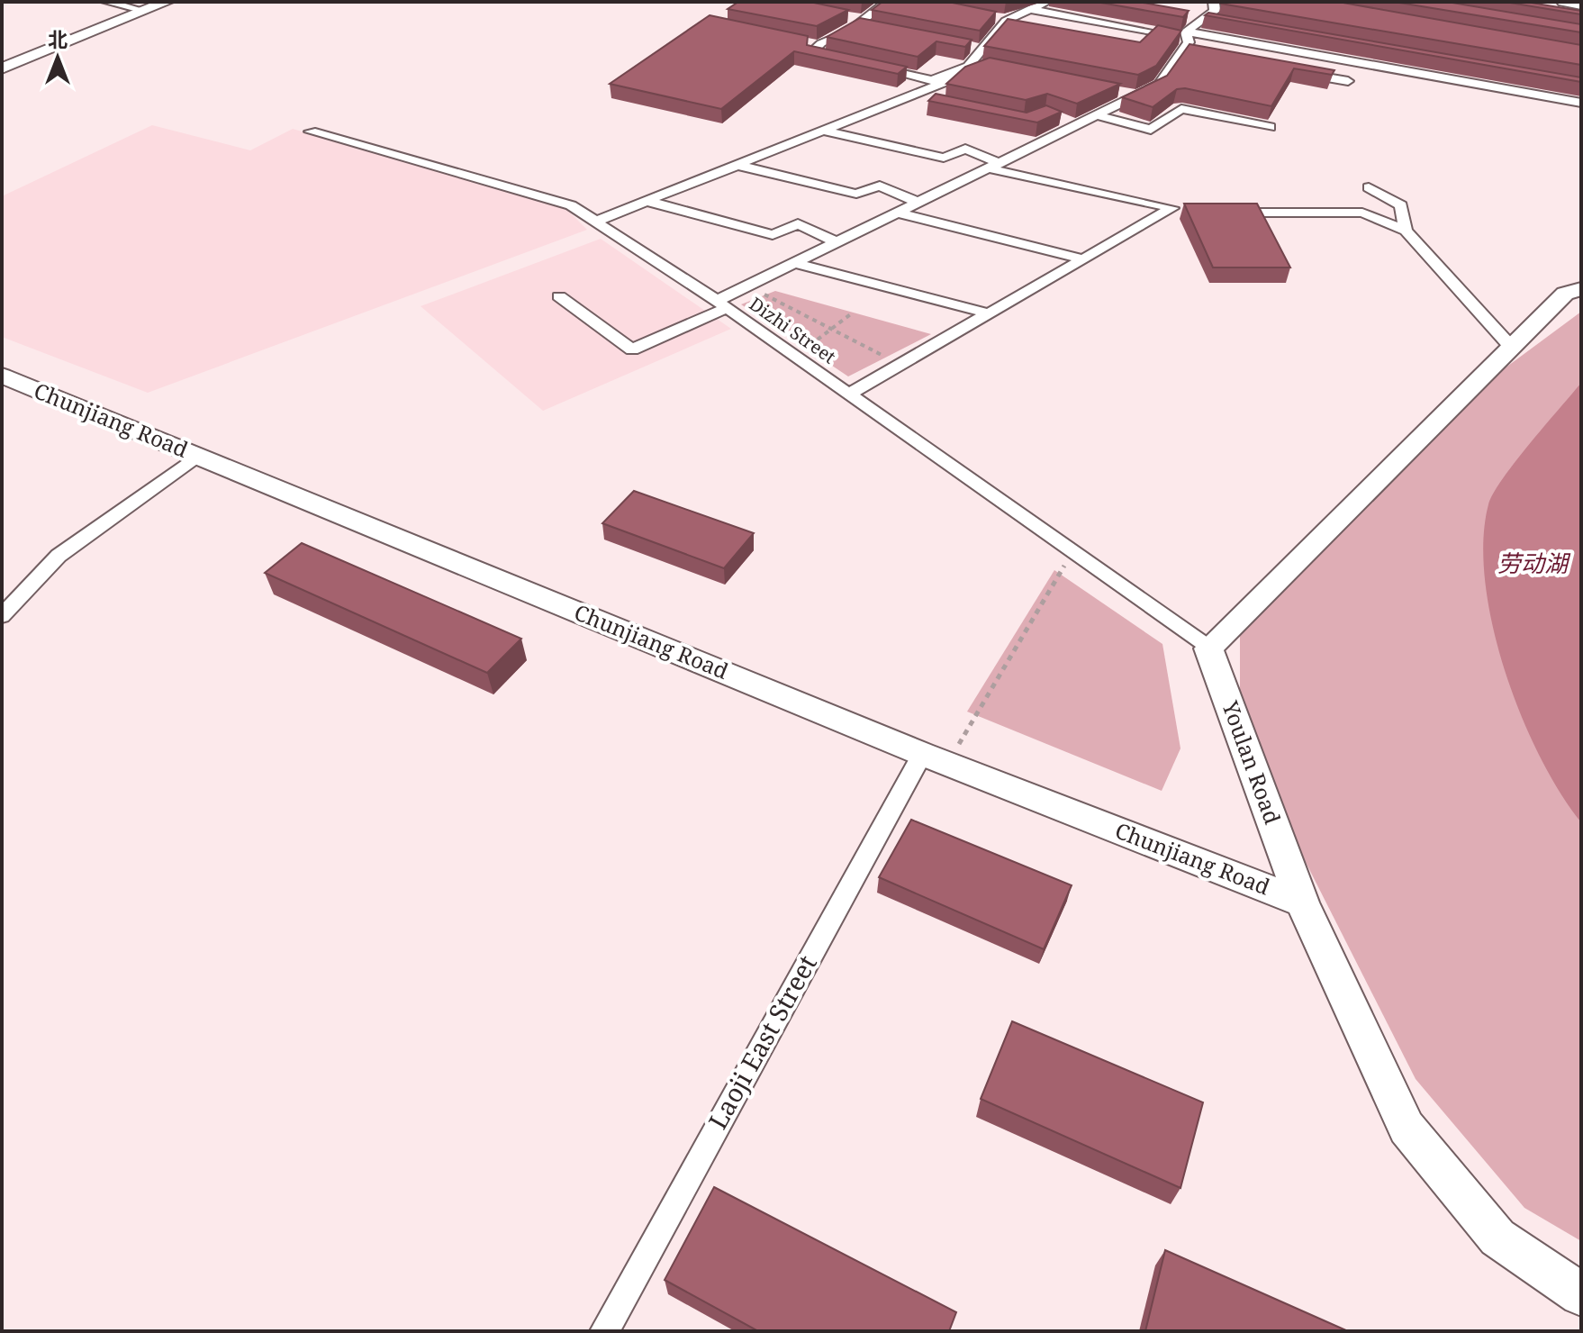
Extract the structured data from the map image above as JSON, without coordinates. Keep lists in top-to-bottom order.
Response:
{
  "streets": {
    "main road": ["Chunjiang Road", "Youlan Road"],
    "street": ["Dizhi Street", "Laoji East Street"]
  },
  "crossings": [
    ["Dizhi Street", "Youlan Road"],
    ["Chunjiang Road", "Youlan Road"],
    ["Chunjiang Road", "Laoji East Street"]
  ],
  "water": ["劳动湖"],
  "north": "top"
}
